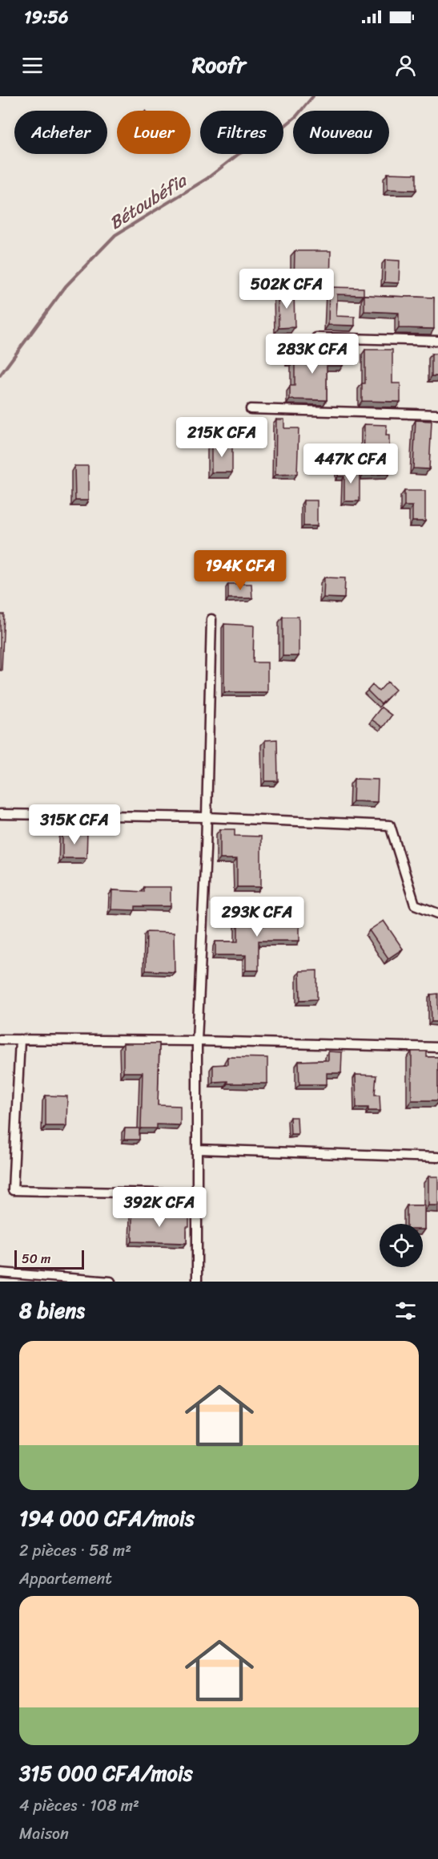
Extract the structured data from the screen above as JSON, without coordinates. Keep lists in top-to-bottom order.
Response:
{
  "water": ["Bétoubéfia"],
  "scale_bar": "50 m",
  "page": {
    "status": "19:56",
    "header": "Roofr",
    "chip": [
      "Acheter",
      "Louer",
      "Filtres",
      "Nouveau"
    ],
    "price": [
      "502K CFA",
      "283K CFA",
      "215K CFA",
      "447K CFA",
      "194K CFA",
      "315K CFA",
      "293K CFA",
      "392K CFA"
    ],
    "scale": "50 m",
    "heading": "8 biens",
    "list": [
      {
        "name": "194 000 CFA/mois",
        "note": "2 pièces · 58 m² · Appartement"
      },
      {
        "name": "315 000 CFA/mois",
        "note": "4 pièces · 108 m² · Maison"
      }
    ]
  }
}
